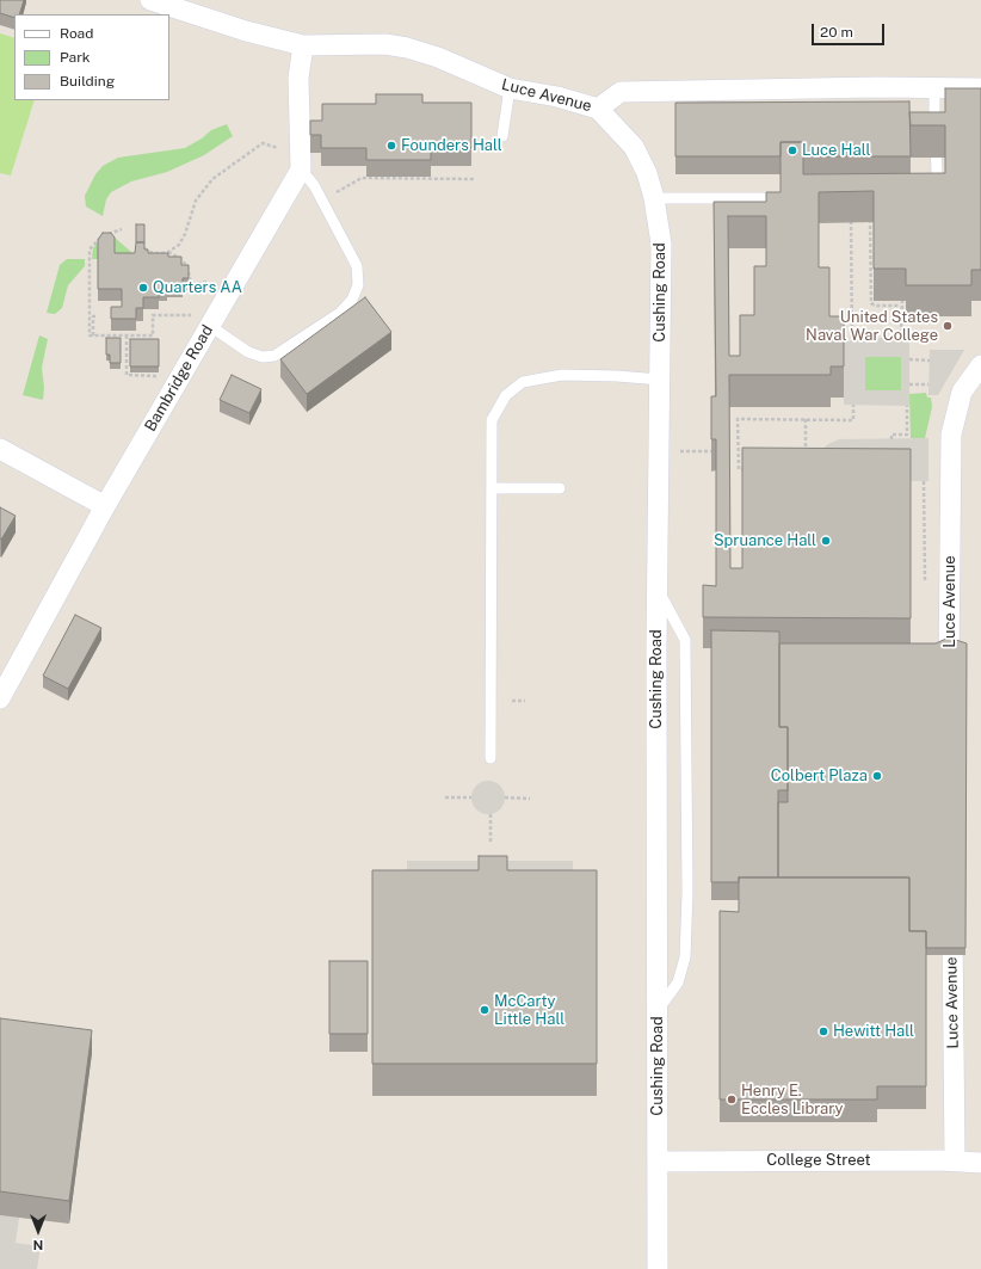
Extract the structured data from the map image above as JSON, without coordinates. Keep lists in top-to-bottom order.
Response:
{
  "streets": {
    "street": [
      "Luce Avenue",
      "Cushing Road",
      "Bambridge Road",
      "College Street"
    ]
  },
  "crossings": [
    ["Luce Avenue", "Cushing Road"],
    ["Luce Avenue", "College Street"],
    ["Cushing Road", "College Street"]
  ],
  "places": [
    "Founders Hall",
    "Luce Hall",
    "Quarters AA",
    "United States Naval War College",
    "Spruance Hall",
    "Colbert Plaza",
    "McCarty Little Hall",
    "Hewitt Hall",
    "Henry E. Eccles Library"
  ],
  "legend": ["Road", "Park", "Building"],
  "scale_bar": "20 m",
  "north": "bottom"
}
